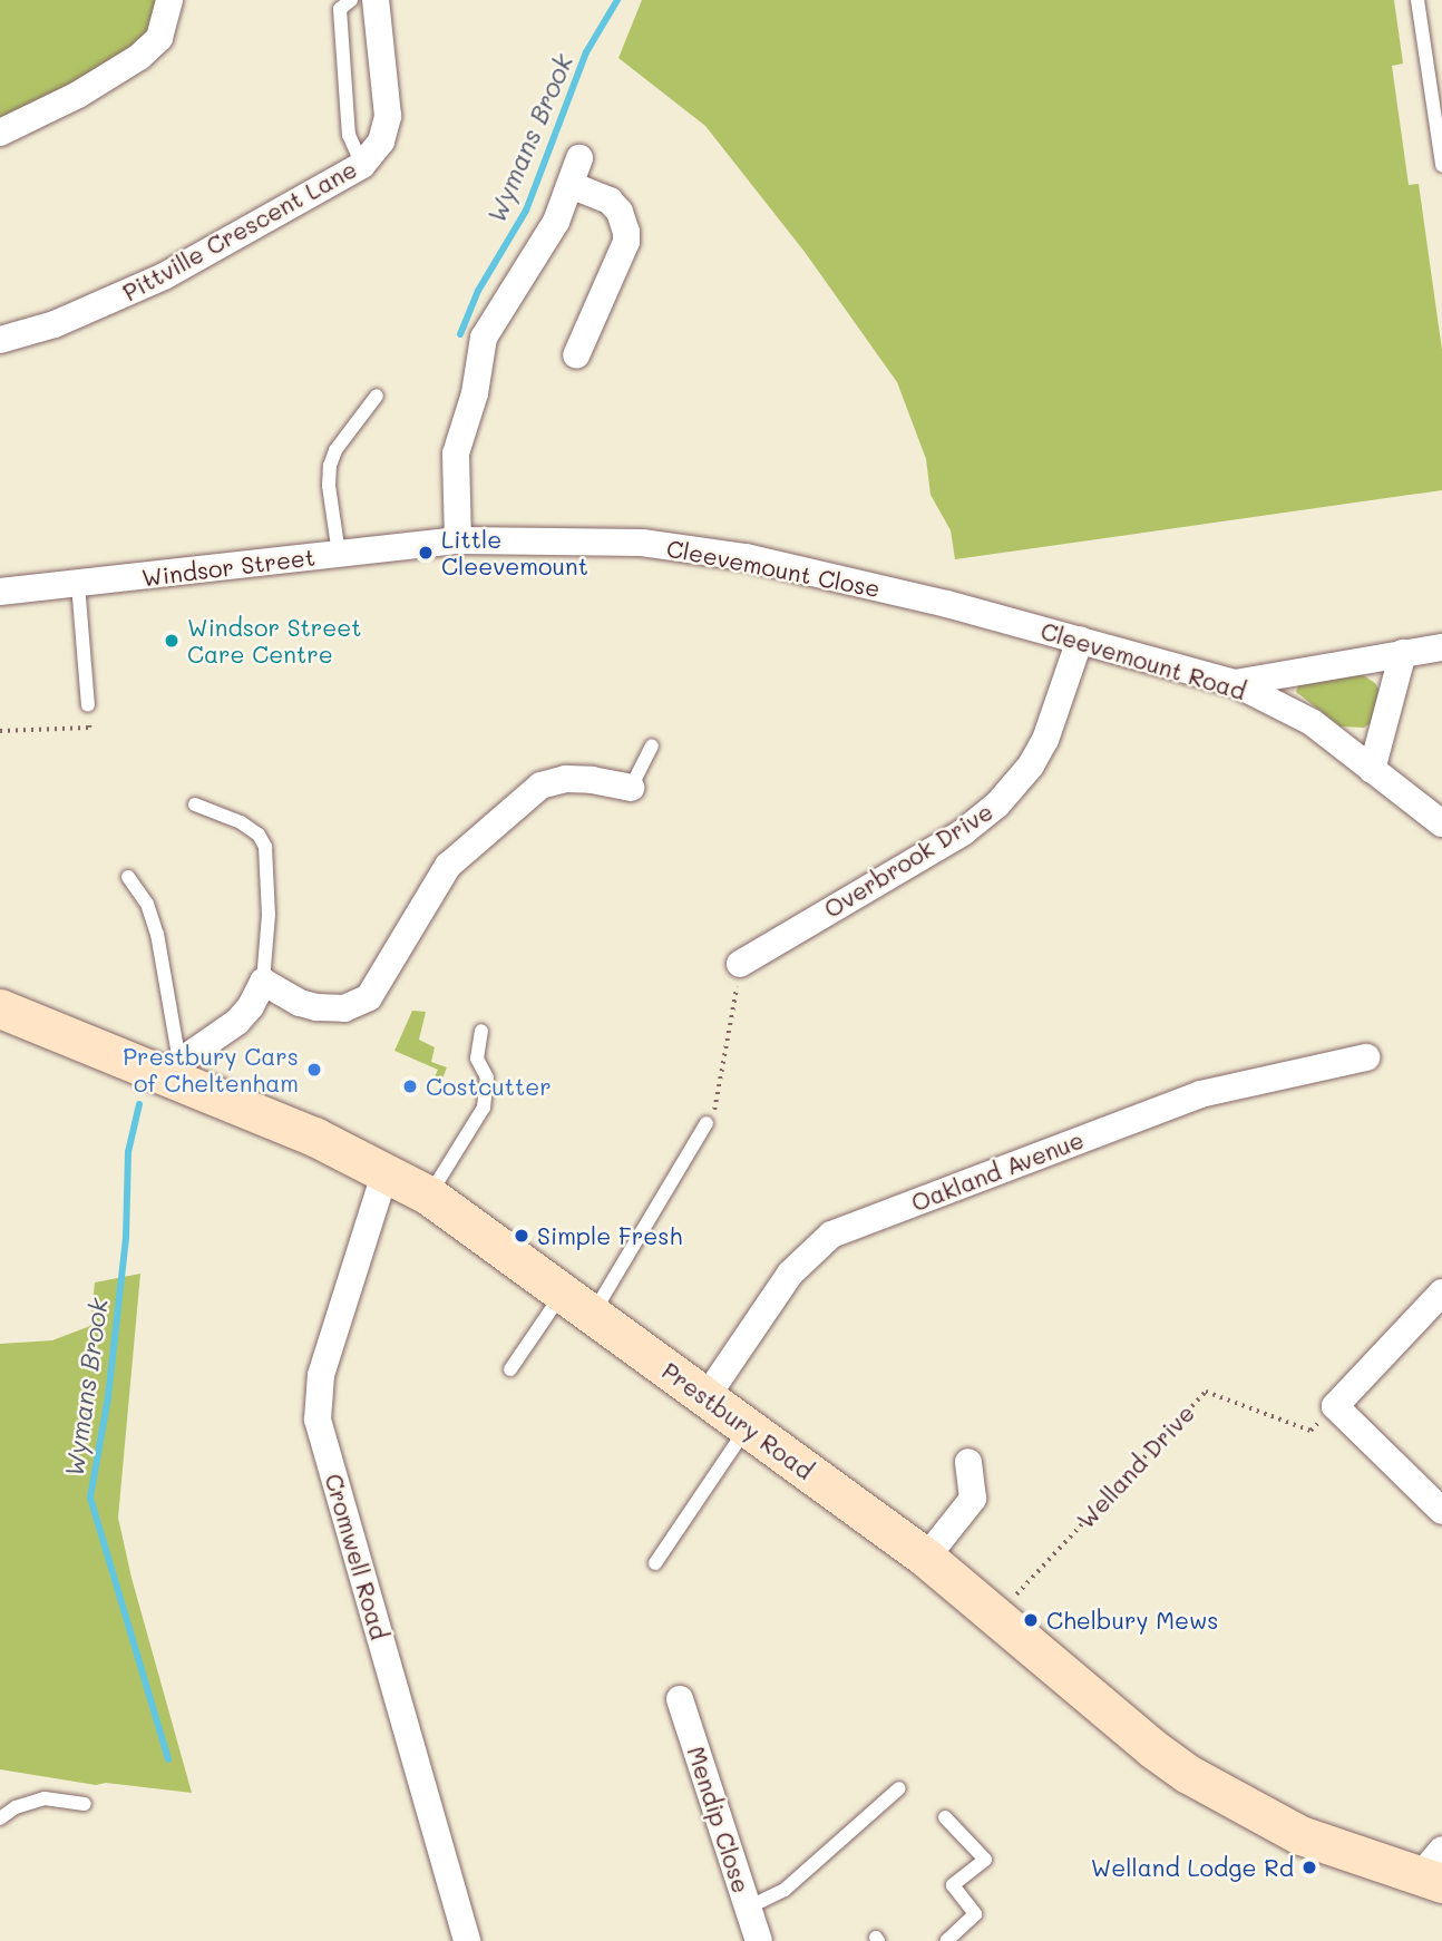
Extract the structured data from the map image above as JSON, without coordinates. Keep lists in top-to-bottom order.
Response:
{
  "streets": {
    "main road": ["Prestbury Road"],
    "street": [
      "Pittville Crescent Lane",
      "Windsor Street",
      "Cleevemount Close",
      "Cleevemount Road",
      "Overbrook Drive",
      "Oakland Avenue",
      "Cromwell Road",
      "Mendip Close"
    ],
    "path": ["Welland Drive"]
  },
  "crossings": [
    ["Windsor Street", "Cleevemount Close"],
    ["Cleevemount Close", "Cleevemount Road"],
    ["Cleevemount Road", "Overbrook Drive"],
    ["Oakland Avenue", "Prestbury Road"],
    ["Prestbury Road", "Welland Drive"],
    ["Prestbury Road", "Cromwell Road"]
  ],
  "water": ["Wymans Brook"],
  "places": [
    "Little Cleevemount",
    "Windsor Street Care Centre",
    "Prestbury Cars of Cheltenham",
    "Costcutter",
    "Simple Fresh",
    "Chelbury Mews",
    "Welland Lodge Rd"
  ]
}
